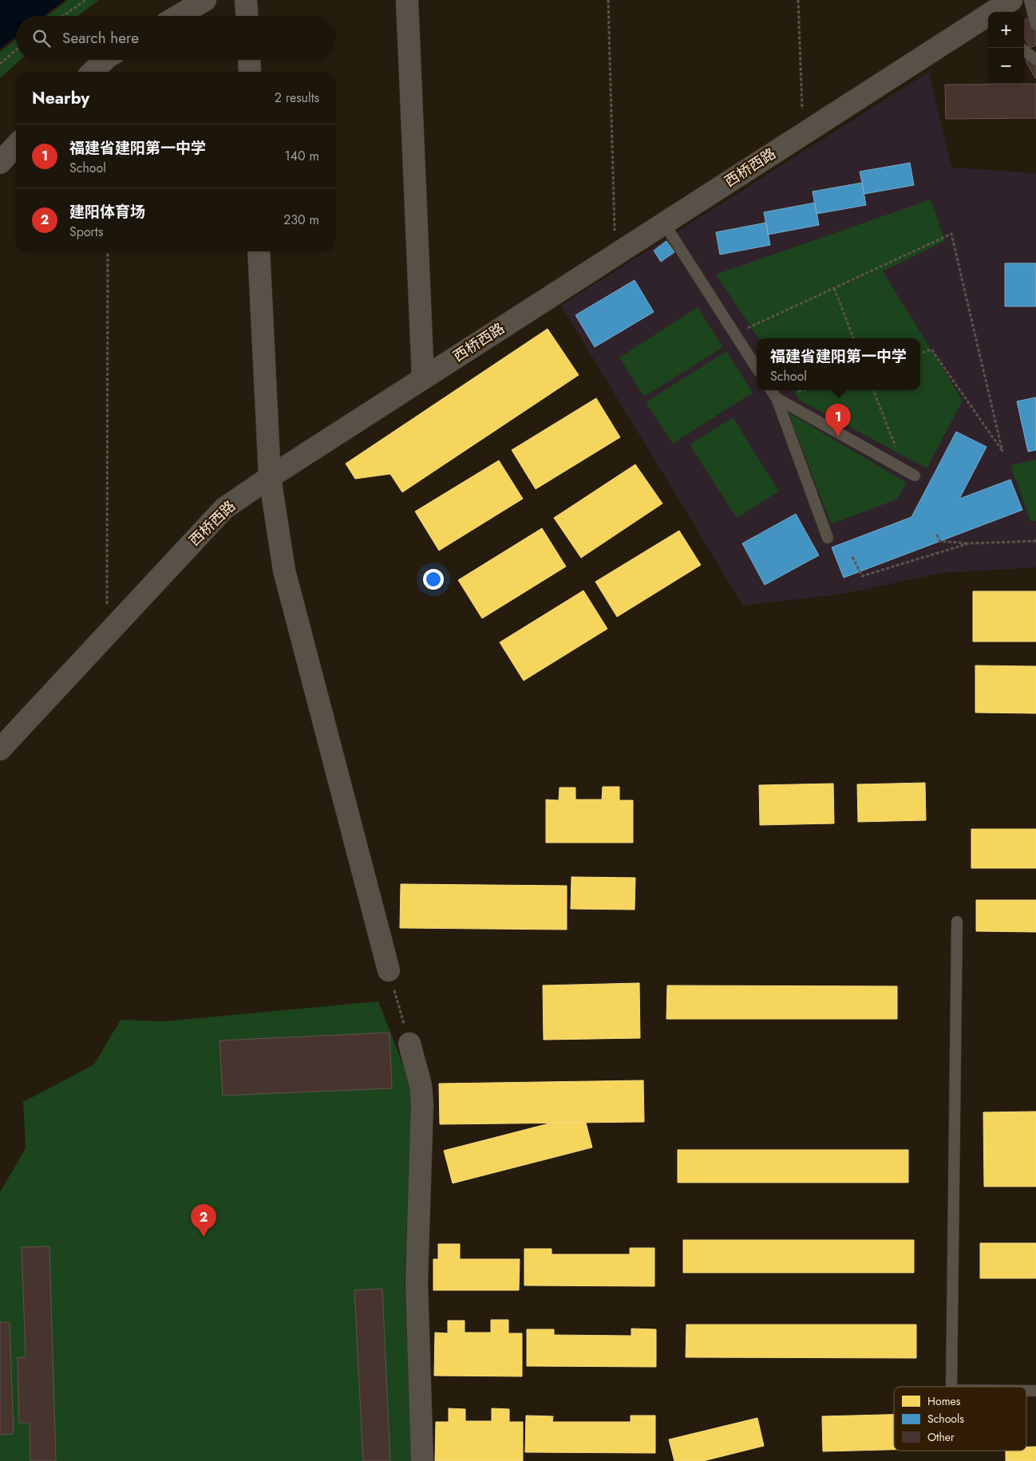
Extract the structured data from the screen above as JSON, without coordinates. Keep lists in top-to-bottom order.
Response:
{
  "streets": {
    "street": ["西桥西路"]
  },
  "legend": ["Homes", "Schools", "Other"],
  "page": {
    "map_buttons": ["+", "−"],
    "search": "Search here",
    "heading": ["Nearby", "2 results"],
    "list": [
      {
        "mark": "1",
        "name": "福建省建阳第一中学",
        "note": "School",
        "value": "140 m"
      },
      {
        "mark": "2",
        "name": "建阳体育场",
        "note": "Sports",
        "value": "230 m"
      }
    ],
    "popup": ["福建省建阳第一中学", "School"],
    "pins": ["1", "2"]
  }
}
